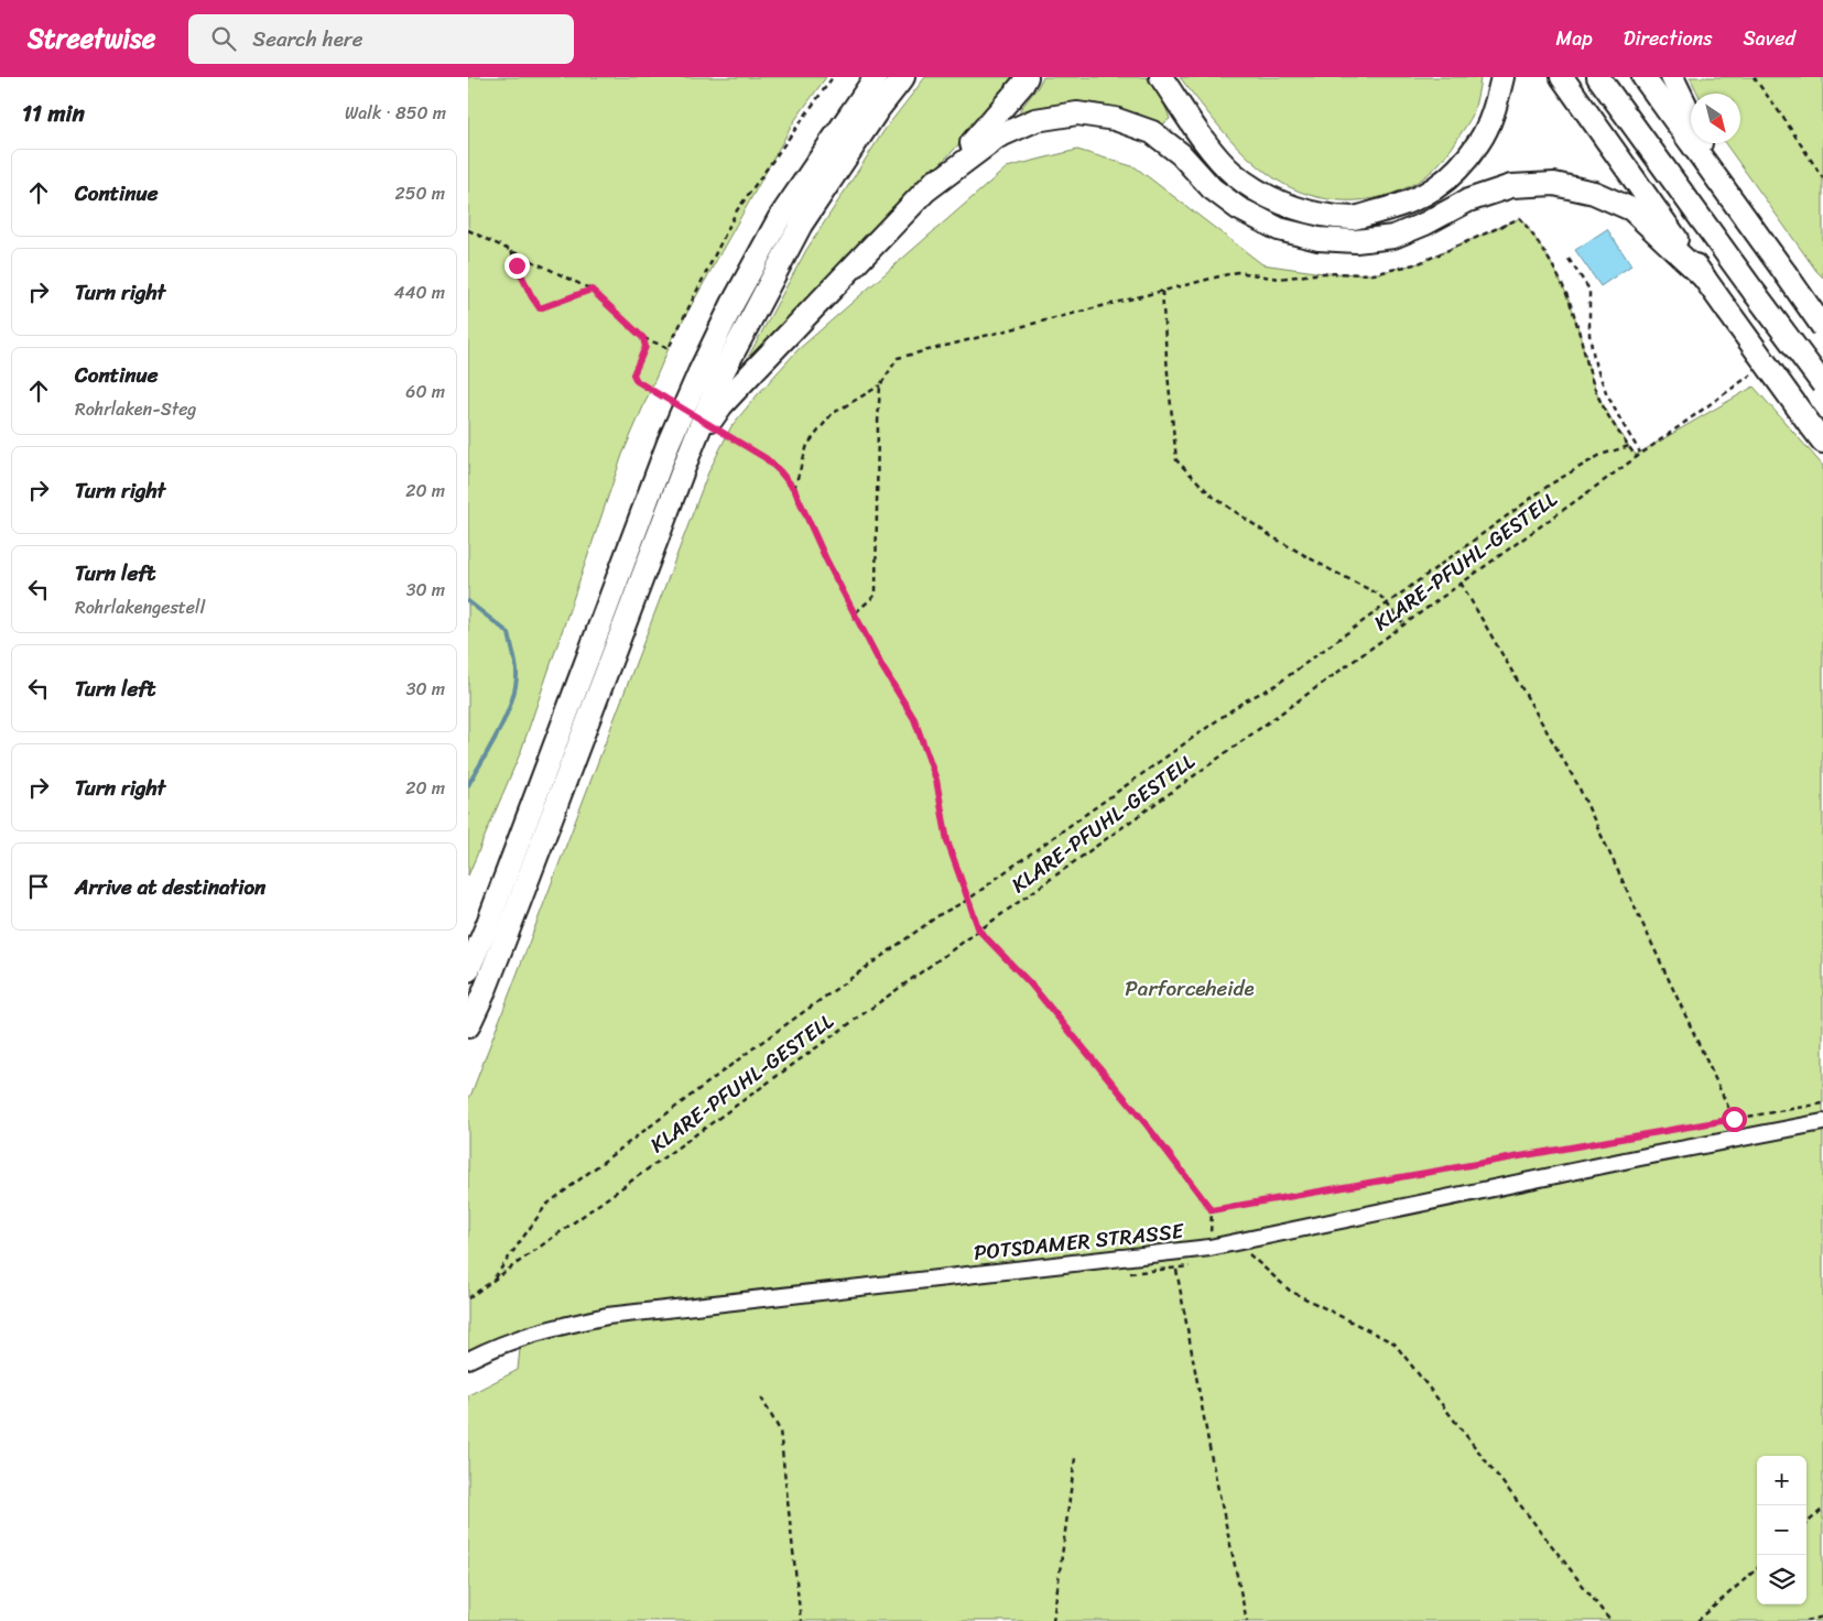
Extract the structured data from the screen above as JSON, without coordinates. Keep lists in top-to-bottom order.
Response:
{
  "streets": {
    "street": ["POTSDAMER STRASSE"],
    "path": ["KLARE-PFUHL-GESTELL"]
  },
  "parks": ["Parforceheide"],
  "north": "bottom right",
  "page": {
    "header": "Streetwise",
    "search": "Search here",
    "nav": ["Map", "Directions", "Saved"],
    "heading": ["11 min", "Walk · 850 m"],
    "list": [
      ["Continue", "250 m"],
      ["Turn right", "440 m"],
      ["Continue", "Rohrlaken-Steg", "60 m"],
      ["Turn right", "20 m"],
      ["Turn left", "Rohrlakengestell", "30 m"],
      ["Turn left", "30 m"],
      ["Turn right", "20 m"],
      "Arrive at destination"
    ],
    "map_buttons": ["+", "−"]
  }
}
